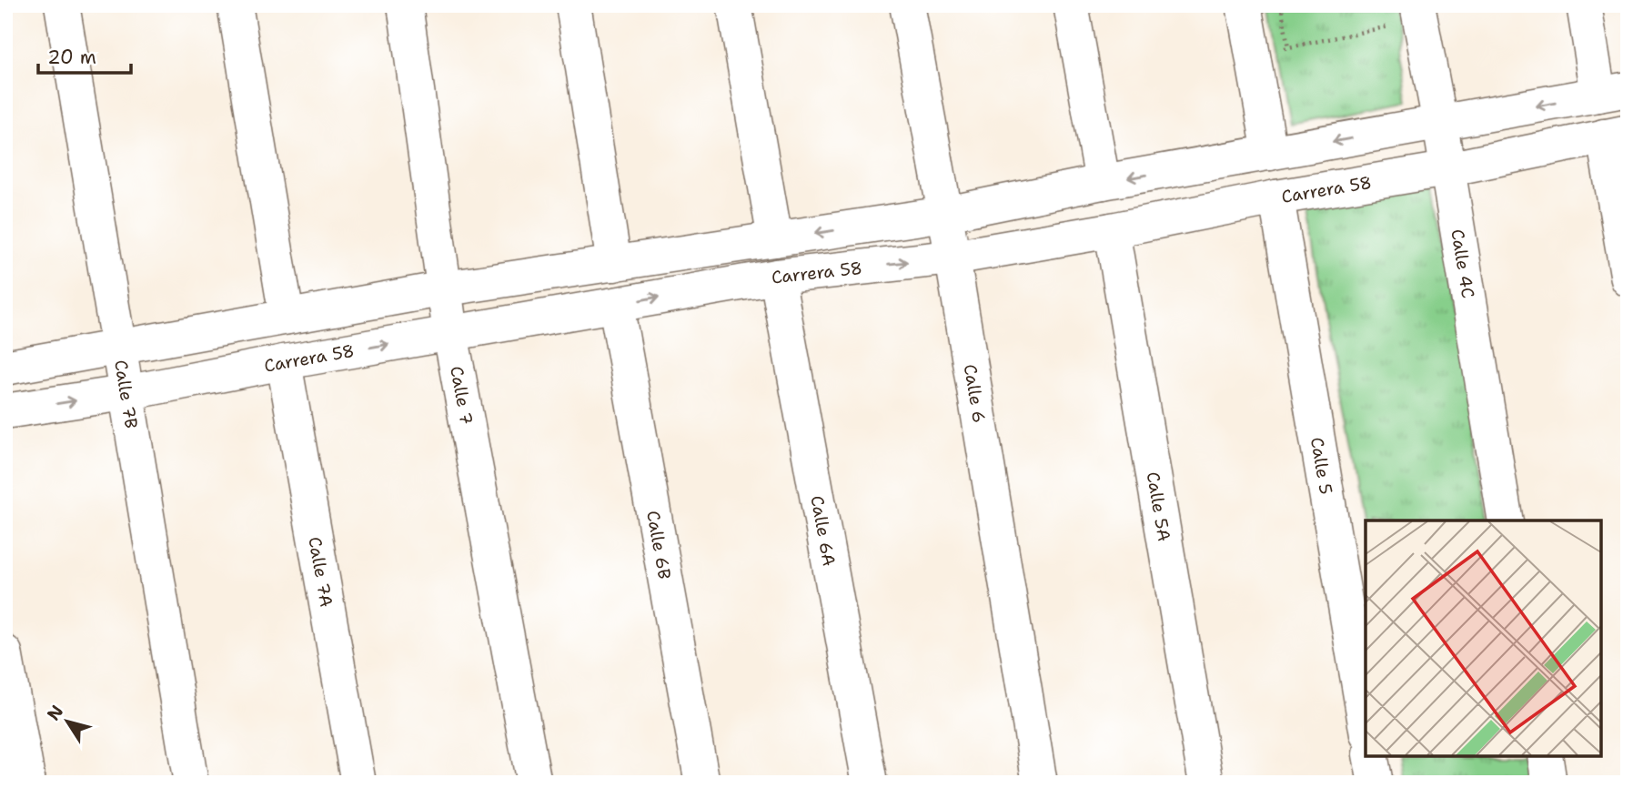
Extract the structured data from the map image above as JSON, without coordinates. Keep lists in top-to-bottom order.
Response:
{
  "streets": {
    "street": [
      "Carrera 58",
      "Calle 4C",
      "Calle 7B",
      "Calle 6",
      "Calle 7",
      "Calle 5",
      "Calle 5A",
      "Calle 6A",
      "Calle 6B",
      "Calle 7A"
    ]
  },
  "crossings": [
    ["Carrera 58", "Calle 4C"],
    ["Carrera 58", "Calle 7B"],
    ["Carrera 58", "Calle 6"],
    ["Carrera 58", "Calle 7"],
    ["Carrera 58", "Calle 5"],
    ["Carrera 58", "Calle 5A"],
    ["Carrera 58", "Calle 6A"],
    ["Carrera 58", "Calle 6B"],
    ["Carrera 58", "Calle 7A"]
  ],
  "scale_bar": "20 m",
  "north": "top left"
}
